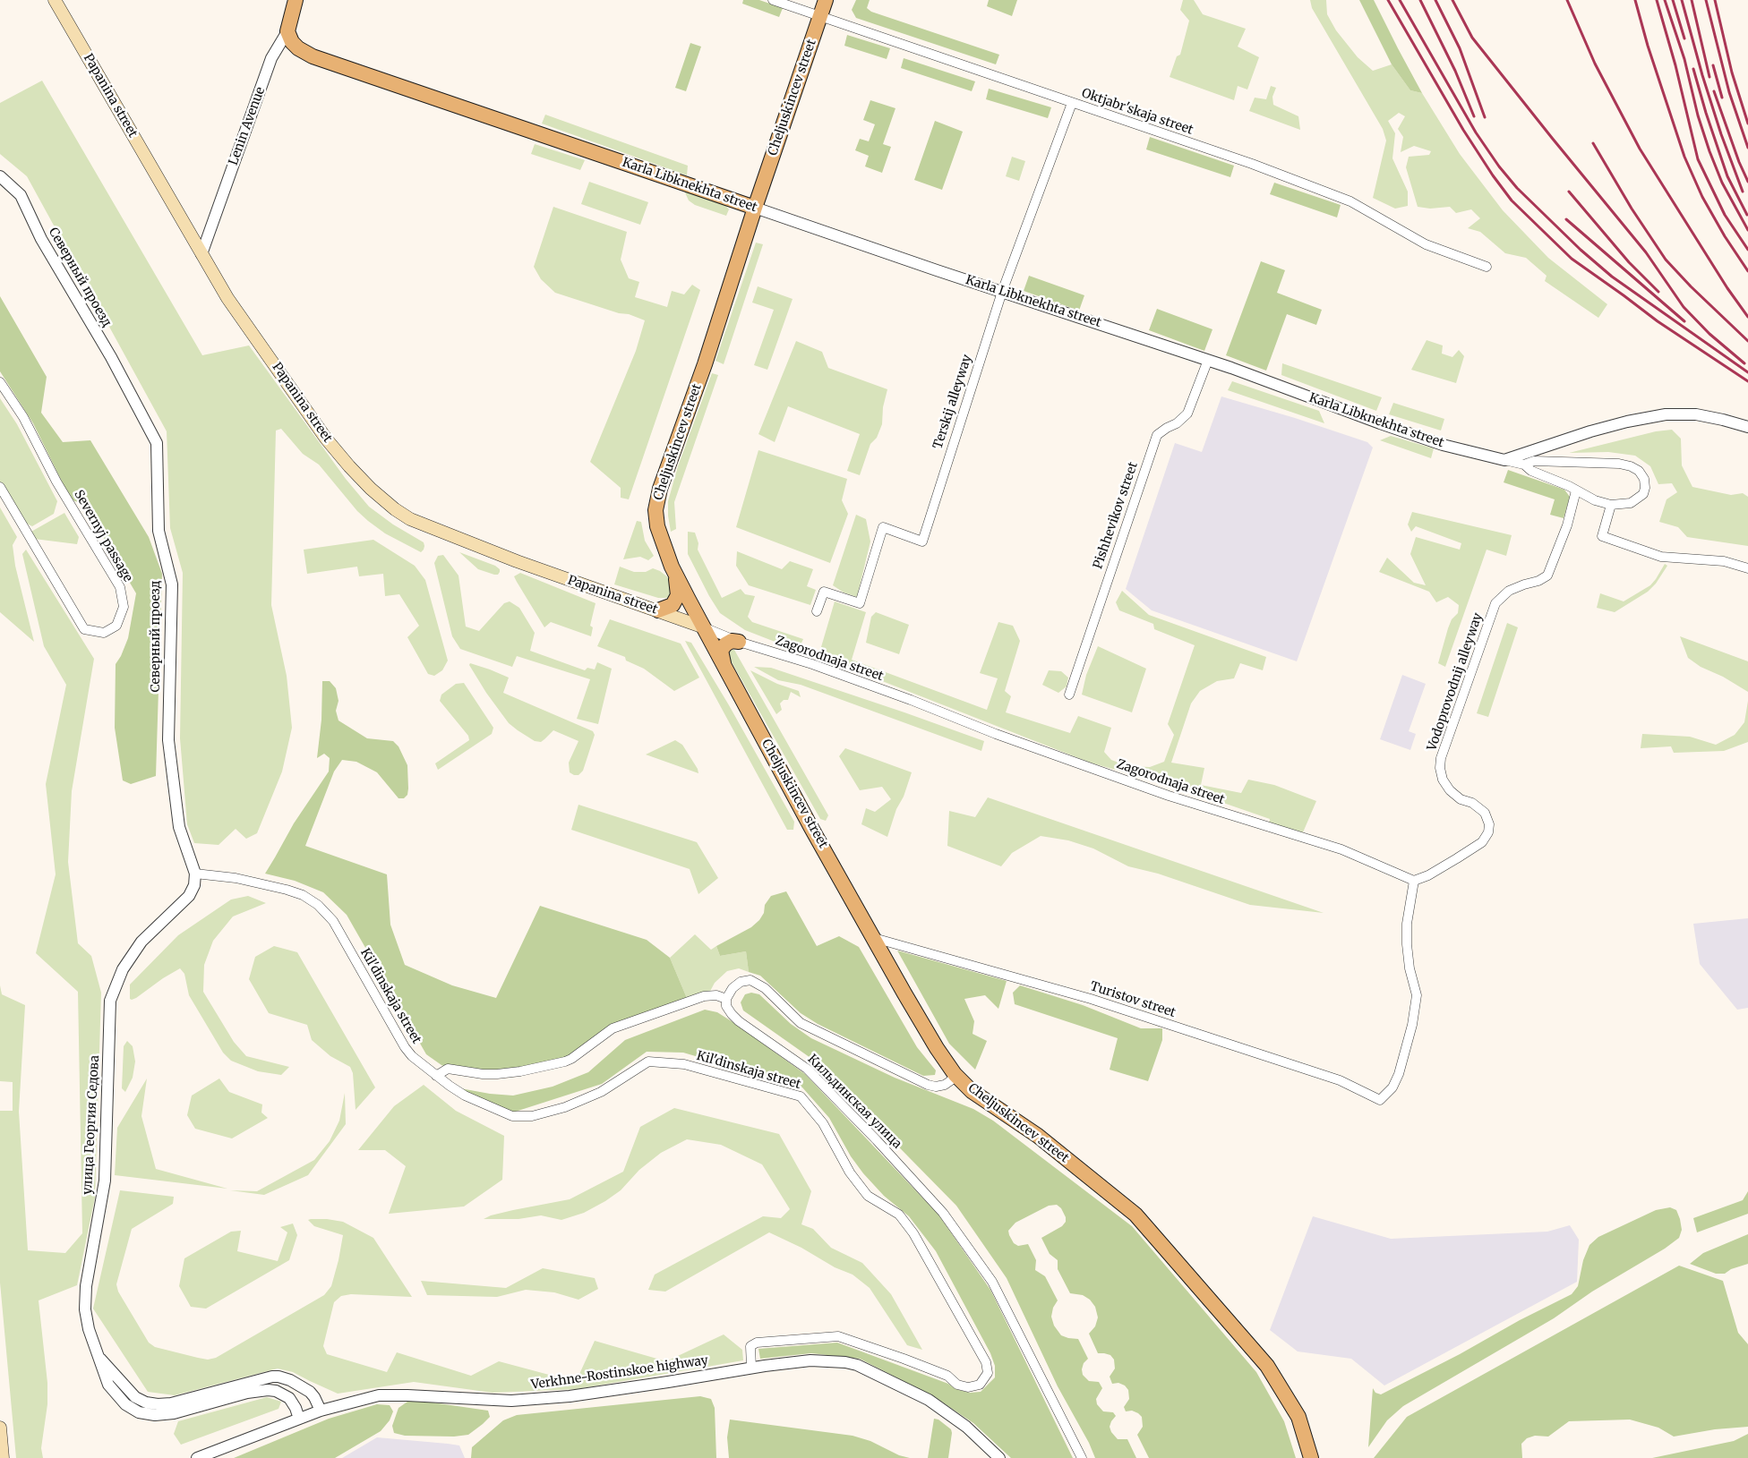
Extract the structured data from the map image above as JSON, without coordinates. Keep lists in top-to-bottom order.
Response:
{
  "streets": {
    "main road": [
      "Papanina street",
      "Cheljuskincev street",
      "Lenin Avenue",
      "Karla Libknekhta street"
    ],
    "street": [
      "Oktjabr'skaja street",
      "Северный проезд",
      "Terskij alleyway",
      "Pishhevikov street",
      "Severnyj passage",
      "Zagorodnaja street",
      "Vodoprovodnij alleyway",
      "Kil'dinskaja street",
      "Turistov street",
      "Кильдинская улица",
      "улица Георгия Седова",
      "Verkhne-Rostinskoe highway"
    ]
  },
  "crossings": [
    ["Papanina street", "Cheljuskincev street"],
    ["Papanina street", "Lenin Avenue"],
    ["Papanina street", "Zagorodnaja street"],
    ["Cheljuskincev street", "Oktjabr'skaja street"],
    ["Cheljuskincev street", "Karla Libknekhta street"],
    ["Cheljuskincev street", "Zagorodnaja street"],
    ["Cheljuskincev street", "Turistov street"],
    ["Oktjabr'skaja street", "Terskij alleyway"],
    ["Lenin Avenue", "Karla Libknekhta street"],
    ["Karla Libknekhta street", "Terskij alleyway"],
    ["Karla Libknekhta street", "Pishhevikov street"],
    ["Karla Libknekhta street", "Vodoprovodnij alleyway"],
    ["Северный проезд", "Kil'dinskaja street"],
    ["Северный проезд", "улица Георгия Седова"],
    ["Zagorodnaja street", "Vodoprovodnij alleyway"],
    ["Zagorodnaja street", "Turistov street"],
    ["Vodoprovodnij alleyway", "Turistov street"],
    ["Kil'dinskaja street", "улица Георгия Седова"],
    ["Kil'dinskaja street", "Verkhne-Rostinskoe highway"],
    ["улица Георгия Седова", "Verkhne-Rostinskoe highway"]
  ]
}
